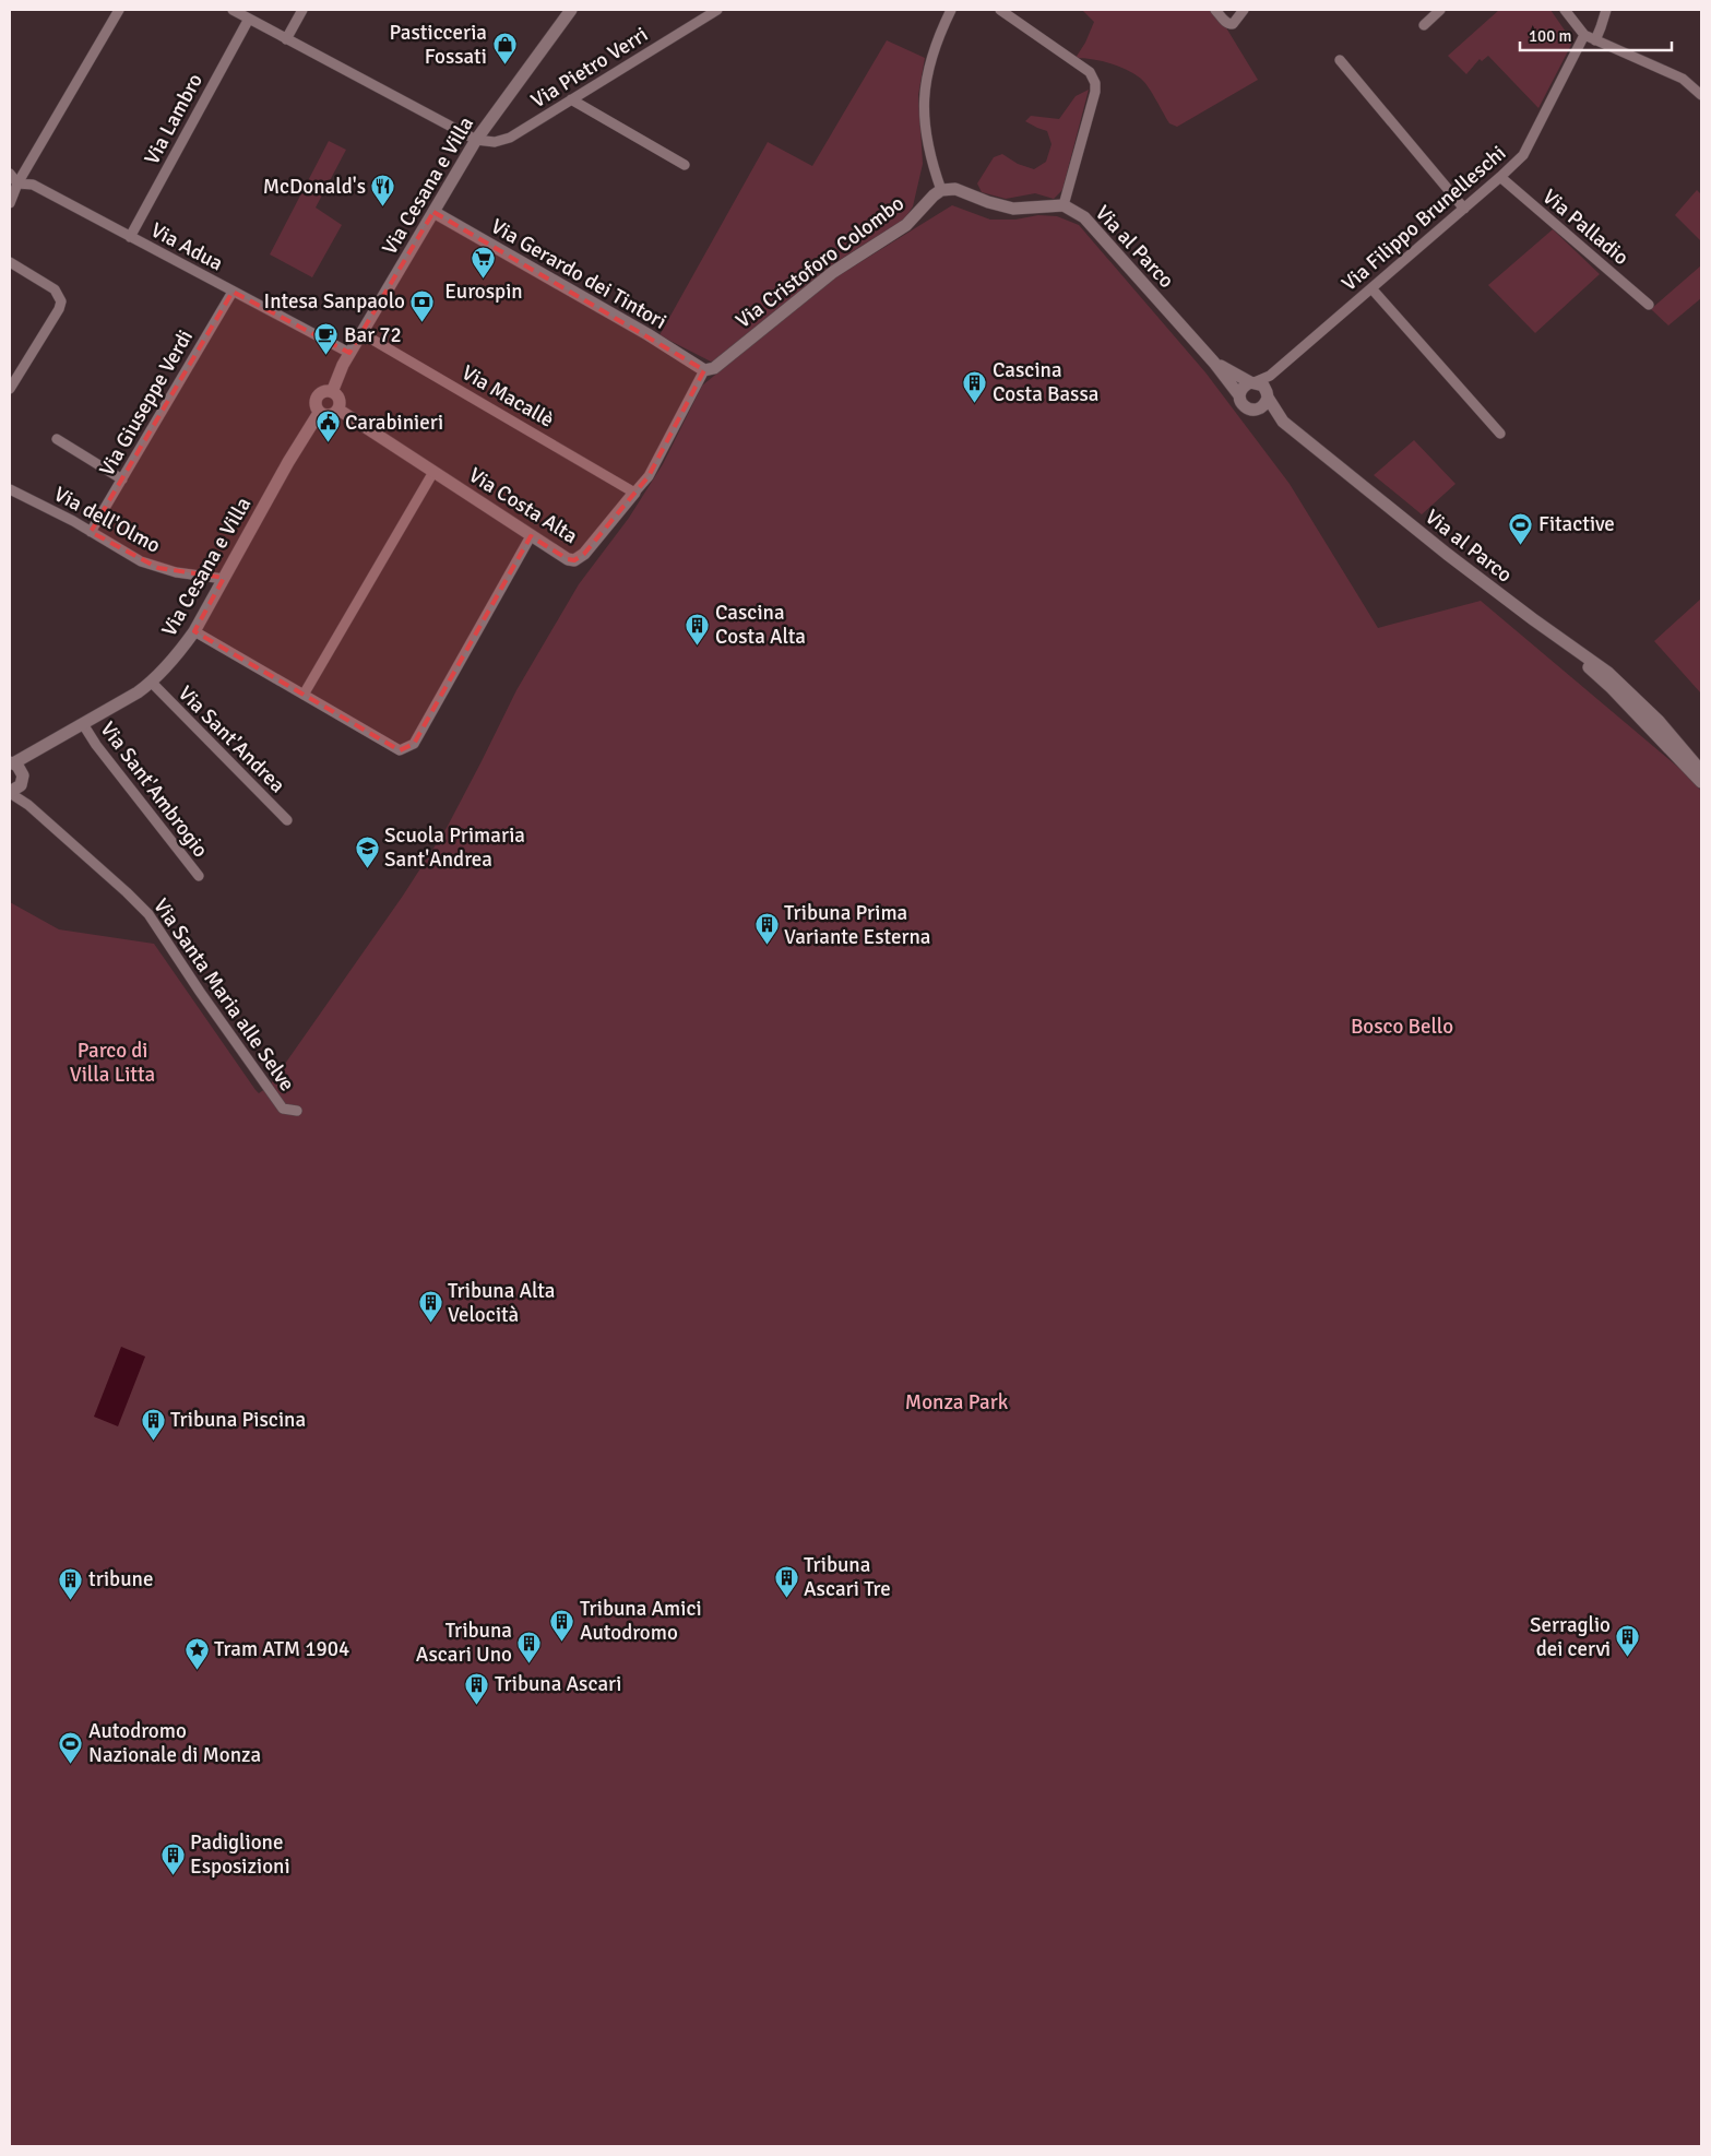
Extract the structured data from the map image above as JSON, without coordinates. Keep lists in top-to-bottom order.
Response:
{
  "streets": {
    "street": [
      "Via Pietro Verri",
      "Via Lambro",
      "Via Cesana e Villa",
      "Via Filippo Brunelleschi",
      "Via Palladio",
      "Via Adua",
      "Via al Parco",
      "Via Cristoforo Colombo",
      "Via Gerardo dei Tintori",
      "Via Macallè",
      "Via Giuseppe Verdi",
      "Via Costa Alta",
      "Via dell'Olmo",
      "Via Sant'Andrea",
      "Via Sant'Ambrogio",
      "Via Santa Maria alle Selve"
    ]
  },
  "crossings": [
    ["Via Pietro Verri", "Via Cesana e Villa"],
    ["Via Lambro", "Via Adua"],
    ["Via Cesana e Villa", "Via Adua"],
    ["Via Cesana e Villa", "Via Gerardo dei Tintori"],
    ["Via Cesana e Villa", "Via Macallè"],
    ["Via Cesana e Villa", "Via Costa Alta"],
    ["Via Cesana e Villa", "Via dell'Olmo"],
    ["Via Cesana e Villa", "Via Sant'Andrea"],
    ["Via Cesana e Villa", "Via Sant'Ambrogio"],
    ["Via Cesana e Villa", "Via Santa Maria alle Selve"],
    ["Via Filippo Brunelleschi", "Via Palladio"],
    ["Via Filippo Brunelleschi", "Via al Parco"],
    ["Via Adua", "Via Giuseppe Verdi"],
    ["Via al Parco", "Via Cristoforo Colombo"],
    ["Via Cristoforo Colombo", "Via Gerardo dei Tintori"],
    ["Via Cristoforo Colombo", "Via Costa Alta"],
    ["Via Gerardo dei Tintori", "Via Costa Alta"],
    ["Via Macallè", "Via Costa Alta"],
    ["Via Giuseppe Verdi", "Via dell'Olmo"]
  ],
  "parks": ["Bosco Bello", "Parco di Villa Litta", "Monza Park"],
  "places": {
    "shop": ["Pasticceria Fossati"],
    "restaurant": ["McDonald's"],
    "supermarket": ["Eurospin"],
    "bank": ["Intesa Sanpaolo"],
    "cafe": ["Bar 72"],
    "building": [
      "Cascina Costa Bassa",
      "Cascina Costa Alta",
      "Tribuna Prima Variante Esterna",
      "Tribuna Alta Velocità",
      "Tribuna Piscina",
      "Tribuna Ascari Tre",
      "tribune",
      "Tribuna Amici Autodromo",
      "Serraglio dei cervi",
      "Tribuna Ascari Uno",
      "Tribuna Ascari",
      "Padiglione Esposizioni"
    ],
    "public building": ["Carabinieri"],
    "sports": ["Fitactive", "Autodromo Nazionale di Monza"],
    "school or university": ["Scuola Primaria Sant'Andrea"],
    "place": ["Tram ATM 1904"]
  },
  "scale_bar": "100 m"
}
